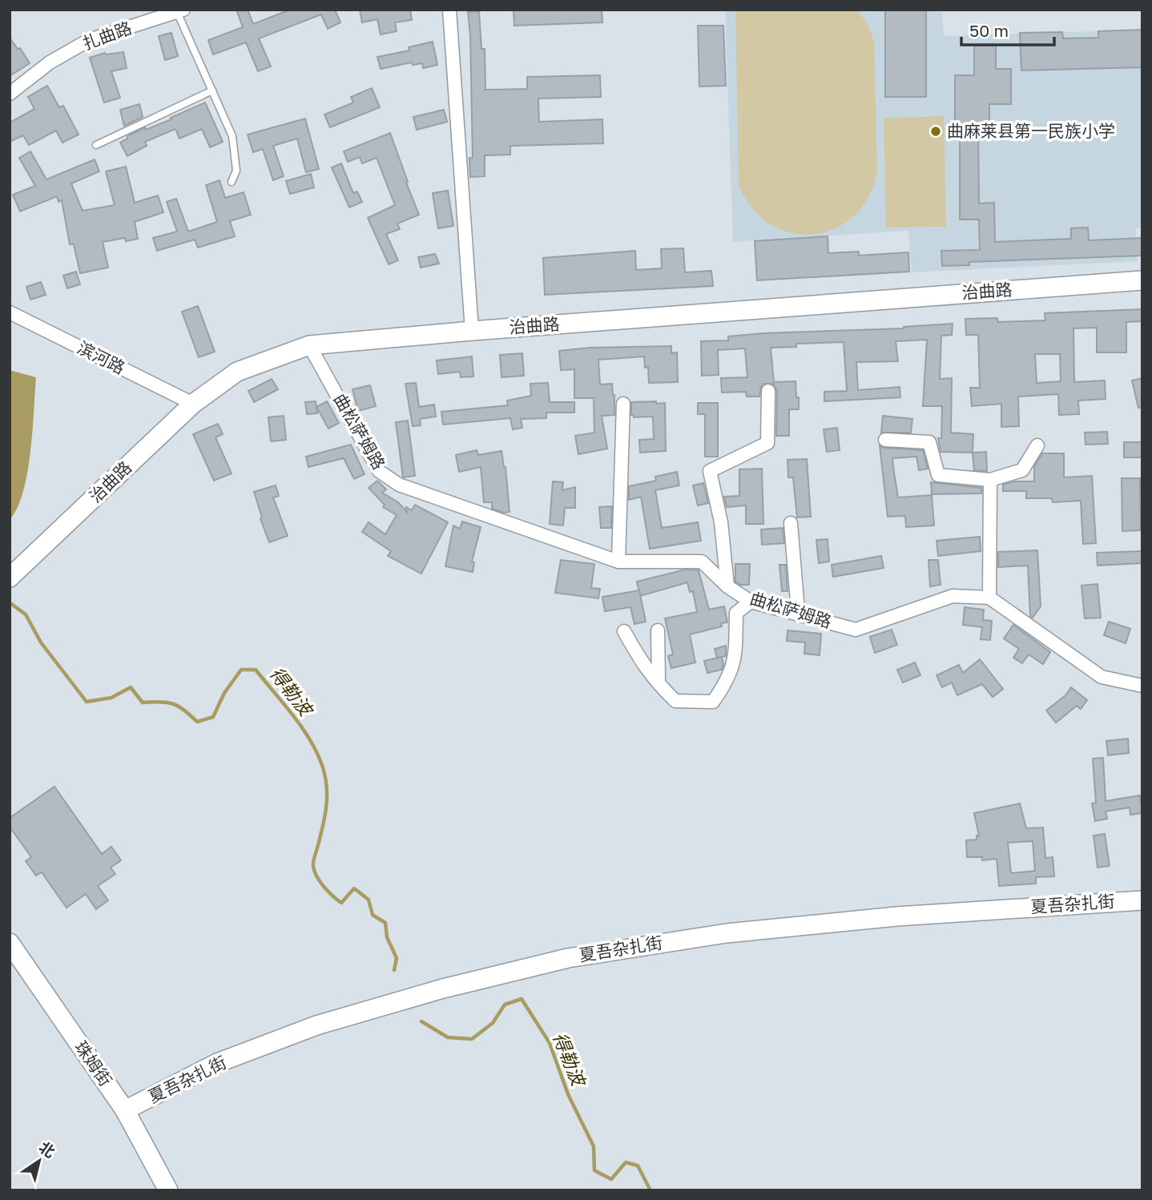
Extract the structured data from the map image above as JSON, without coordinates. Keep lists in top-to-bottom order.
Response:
{
  "streets": {
    "main road": ["治曲路", "夏吾杂扎街", "珠姆街"],
    "street": ["扎曲路", "滨河路", "曲松萨姆路"]
  },
  "crossings": [
    ["治曲路", "滨河路"],
    ["治曲路", "曲松萨姆路"],
    ["夏吾杂扎街", "珠姆街"]
  ],
  "water": ["得勒波"],
  "places": ["曲麻莱县第一民族小学"],
  "scale_bar": "50 m",
  "north": "top right"
}
